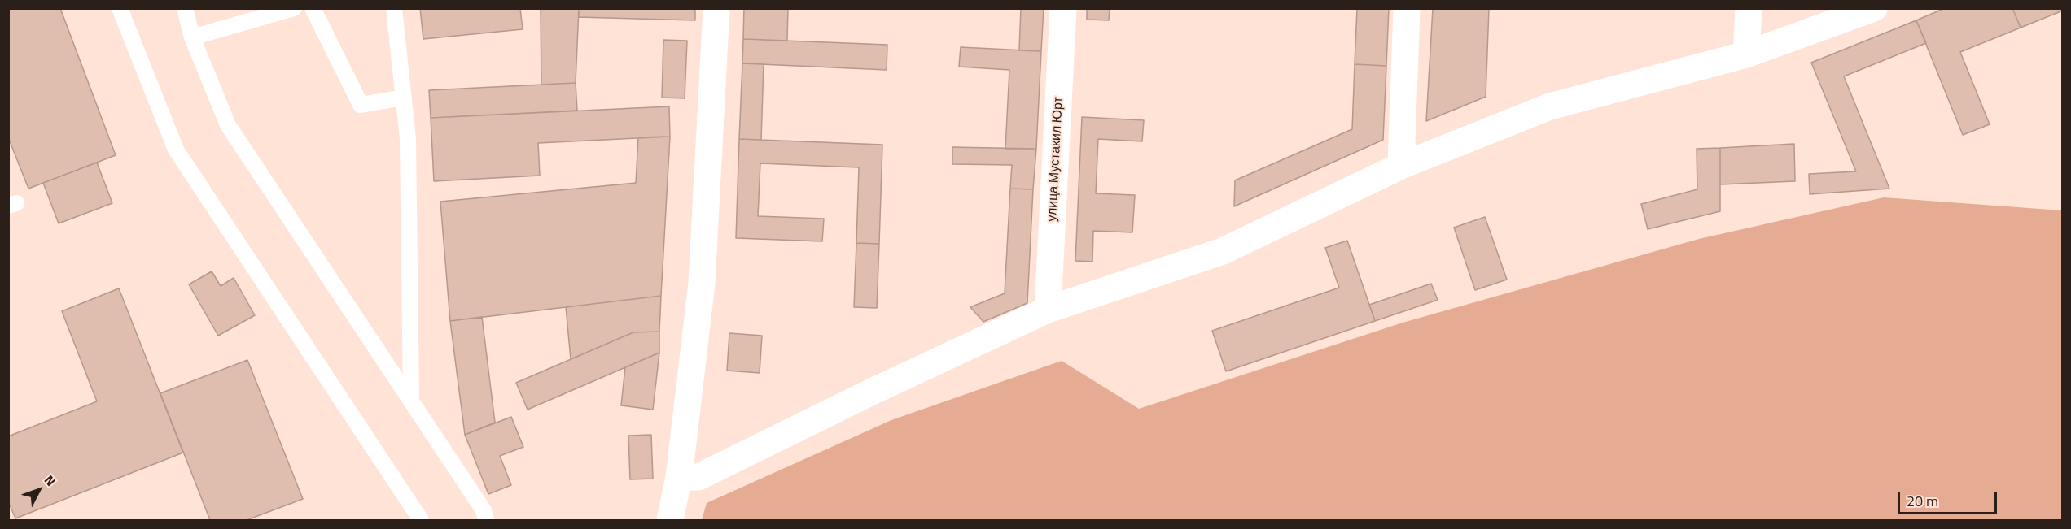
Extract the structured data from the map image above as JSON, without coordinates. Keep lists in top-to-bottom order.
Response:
{
  "streets": {
    "street": ["улица Мустакил Юрт"]
  },
  "scale_bar": "20 m",
  "north": "top right"
}
